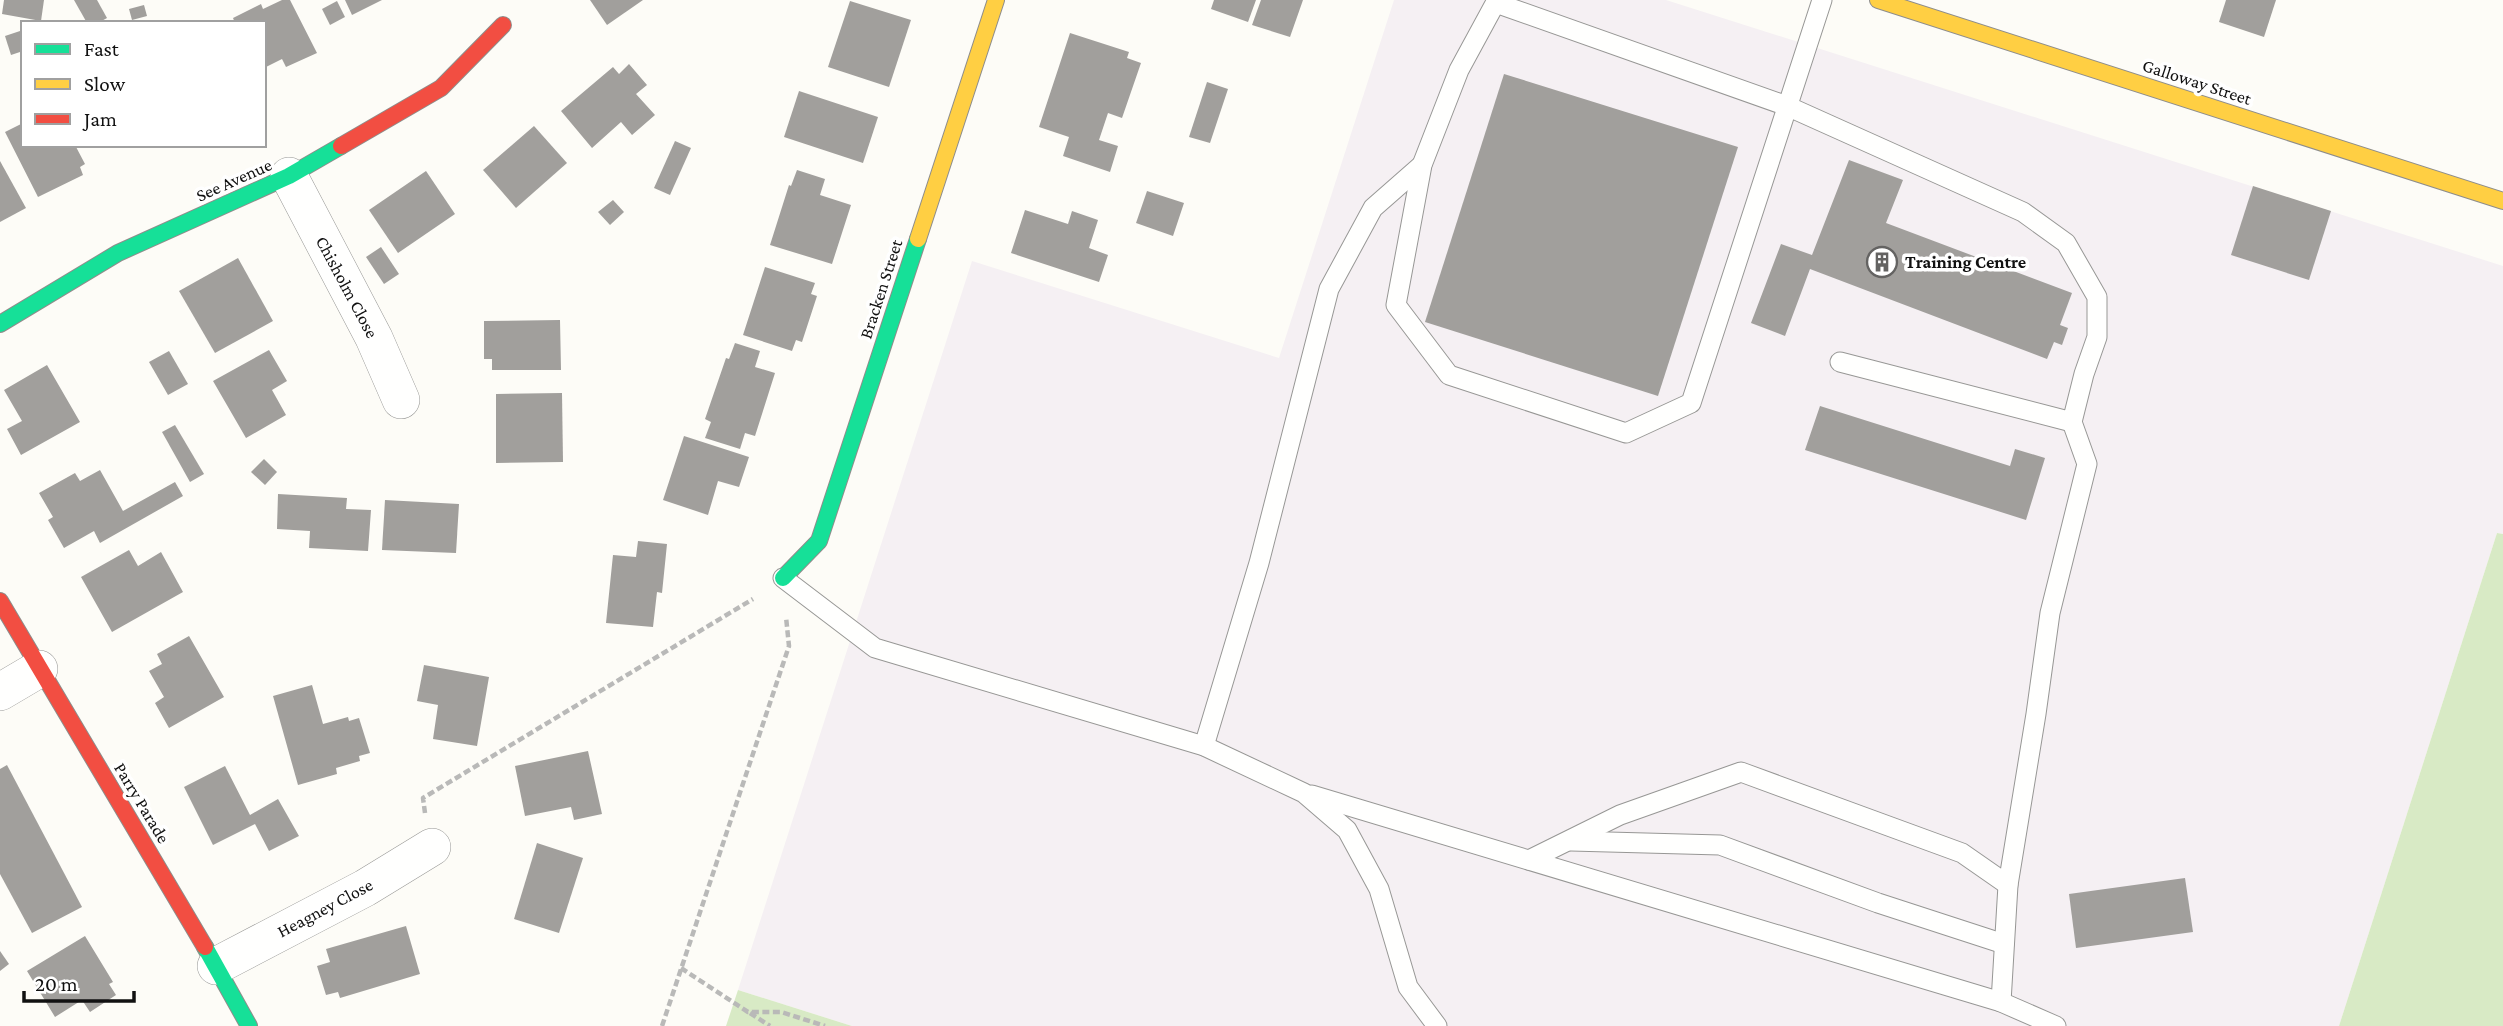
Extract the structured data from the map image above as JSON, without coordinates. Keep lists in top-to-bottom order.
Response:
{
  "streets": {
    "street": [
      "Galloway Street",
      "See Avenue",
      "Chisholm Close",
      "Bracken Street",
      "Parry Parade",
      "Heagney Close"
    ]
  },
  "crossings": [
    ["See Avenue", "Chisholm Close"],
    ["Parry Parade", "Heagney Close"]
  ],
  "places": {
    "building": ["Training Centre"]
  },
  "legend": ["Fast", "Slow", "Jam"],
  "scale_bar": "20 m"
}
